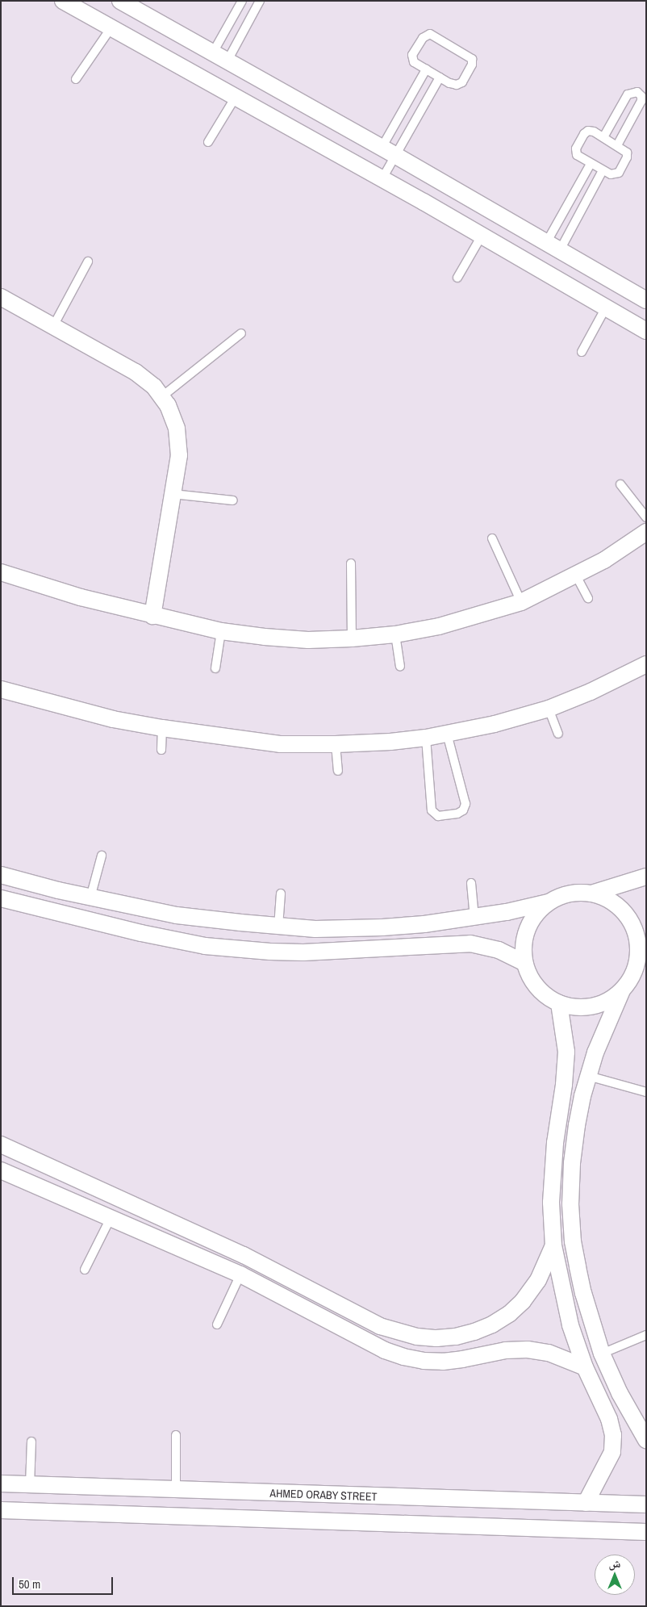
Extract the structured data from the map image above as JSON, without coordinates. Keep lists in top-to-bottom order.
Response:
{
  "streets": {
    "street": ["AHMED ORABY STREET"]
  },
  "scale_bar": "50 m",
  "north": "top"
}
